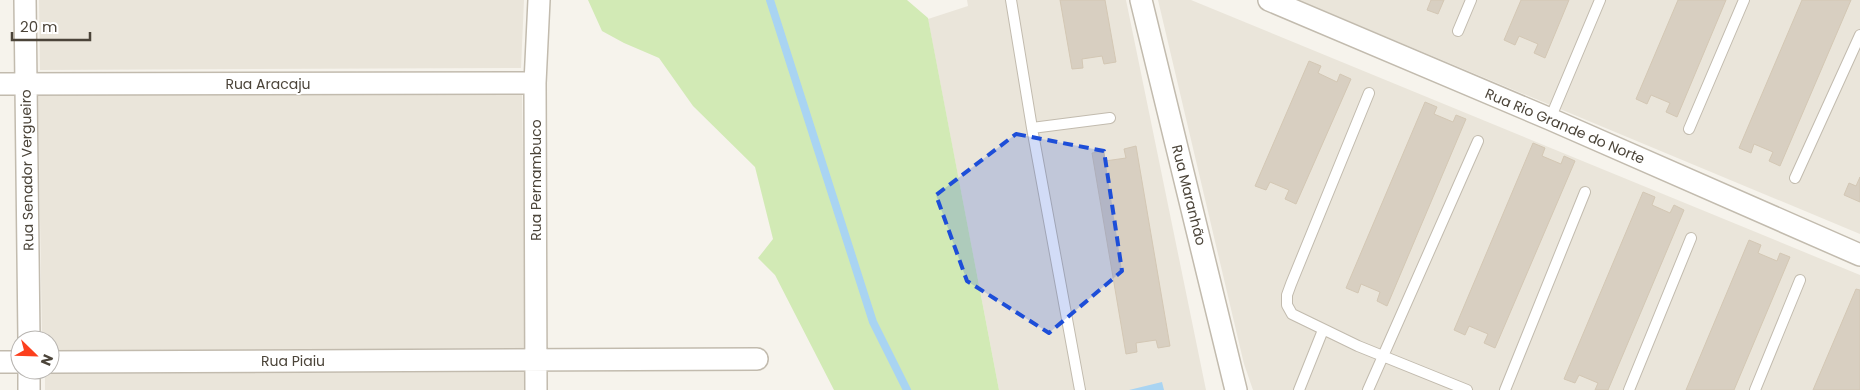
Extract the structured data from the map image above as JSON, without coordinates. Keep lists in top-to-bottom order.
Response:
{
  "streets": {
    "street": [
      "Rua Aracaju",
      "Rua Rio Grande do Norte",
      "Rua Senador Vergueiro",
      "Rua Pernambuco",
      "Rua Maranhão",
      "Rua Piaiu"
    ]
  },
  "crossings": [
    ["Rua Aracaju", "Rua Senador Vergueiro"],
    ["Rua Aracaju", "Rua Pernambuco"],
    ["Rua Pernambuco", "Rua Piaiu"]
  ],
  "scale_bar": "20 m",
  "north": "bottom right"
}
